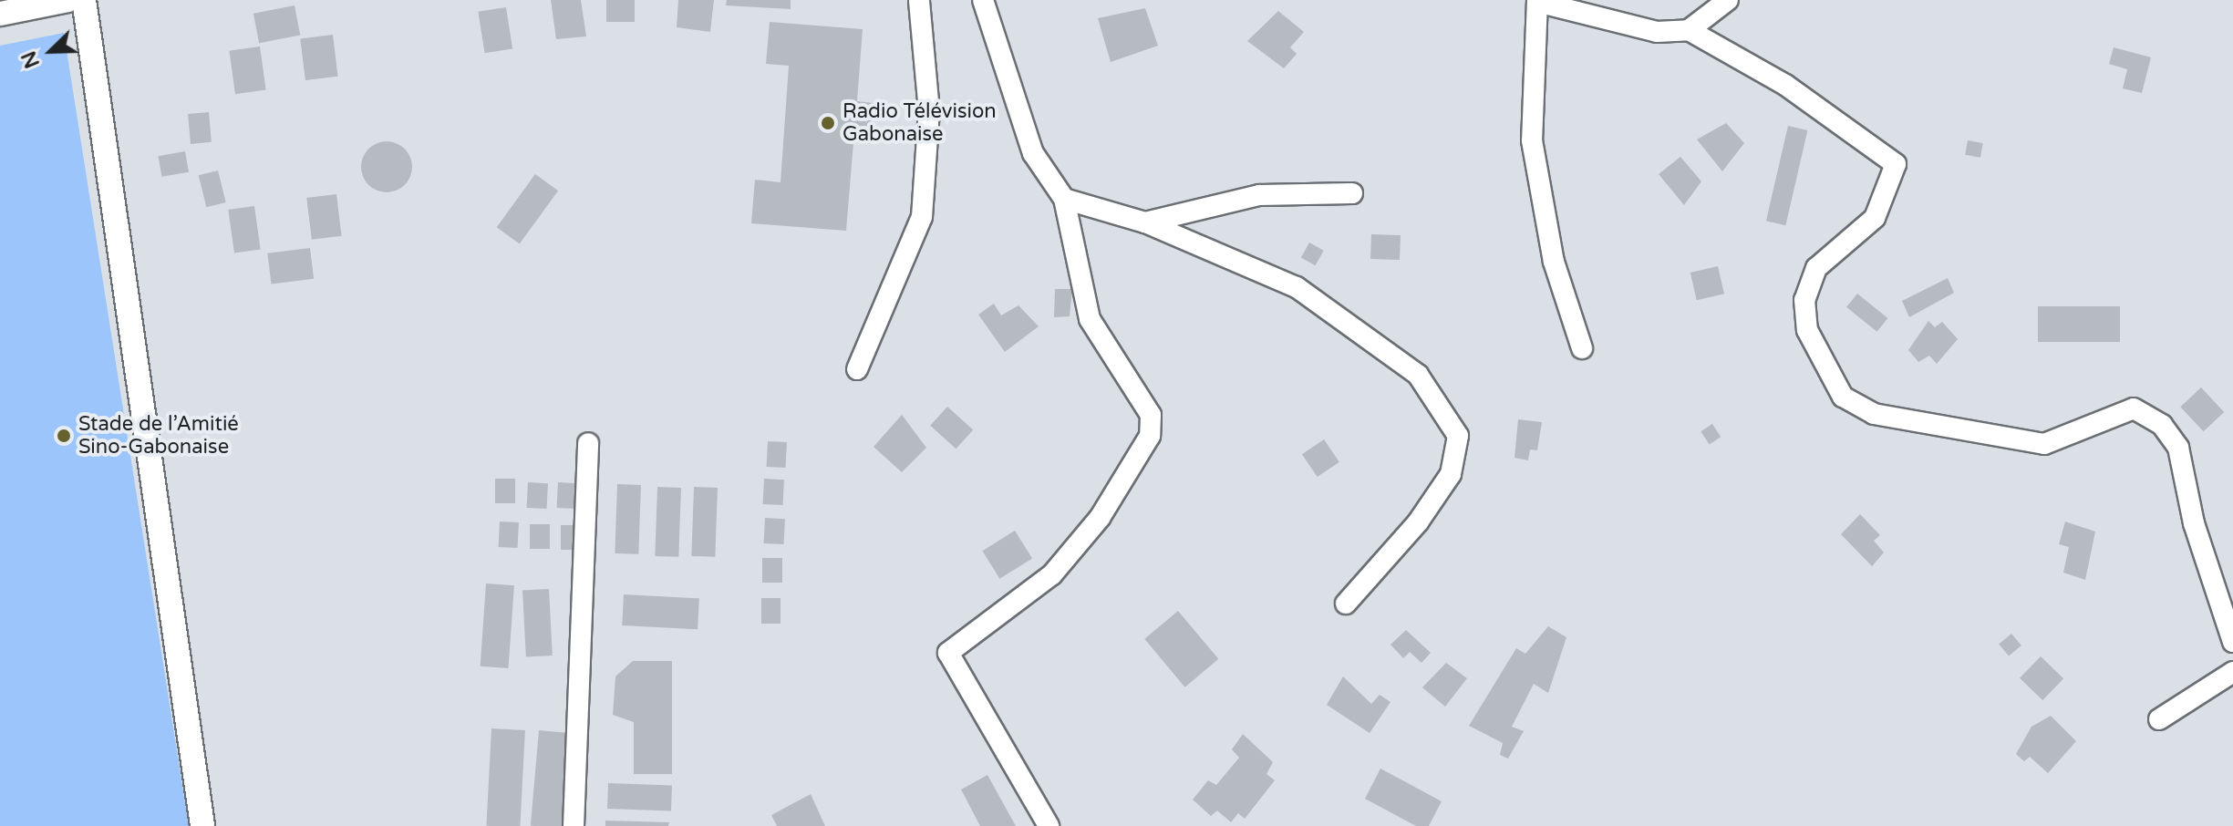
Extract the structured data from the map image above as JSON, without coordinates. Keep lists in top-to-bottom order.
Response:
{
  "places": ["Radio Télévision Gabonaise", "Stade de l’Amitié Sino-Gabonaise"],
  "north": "bottom left"
}
